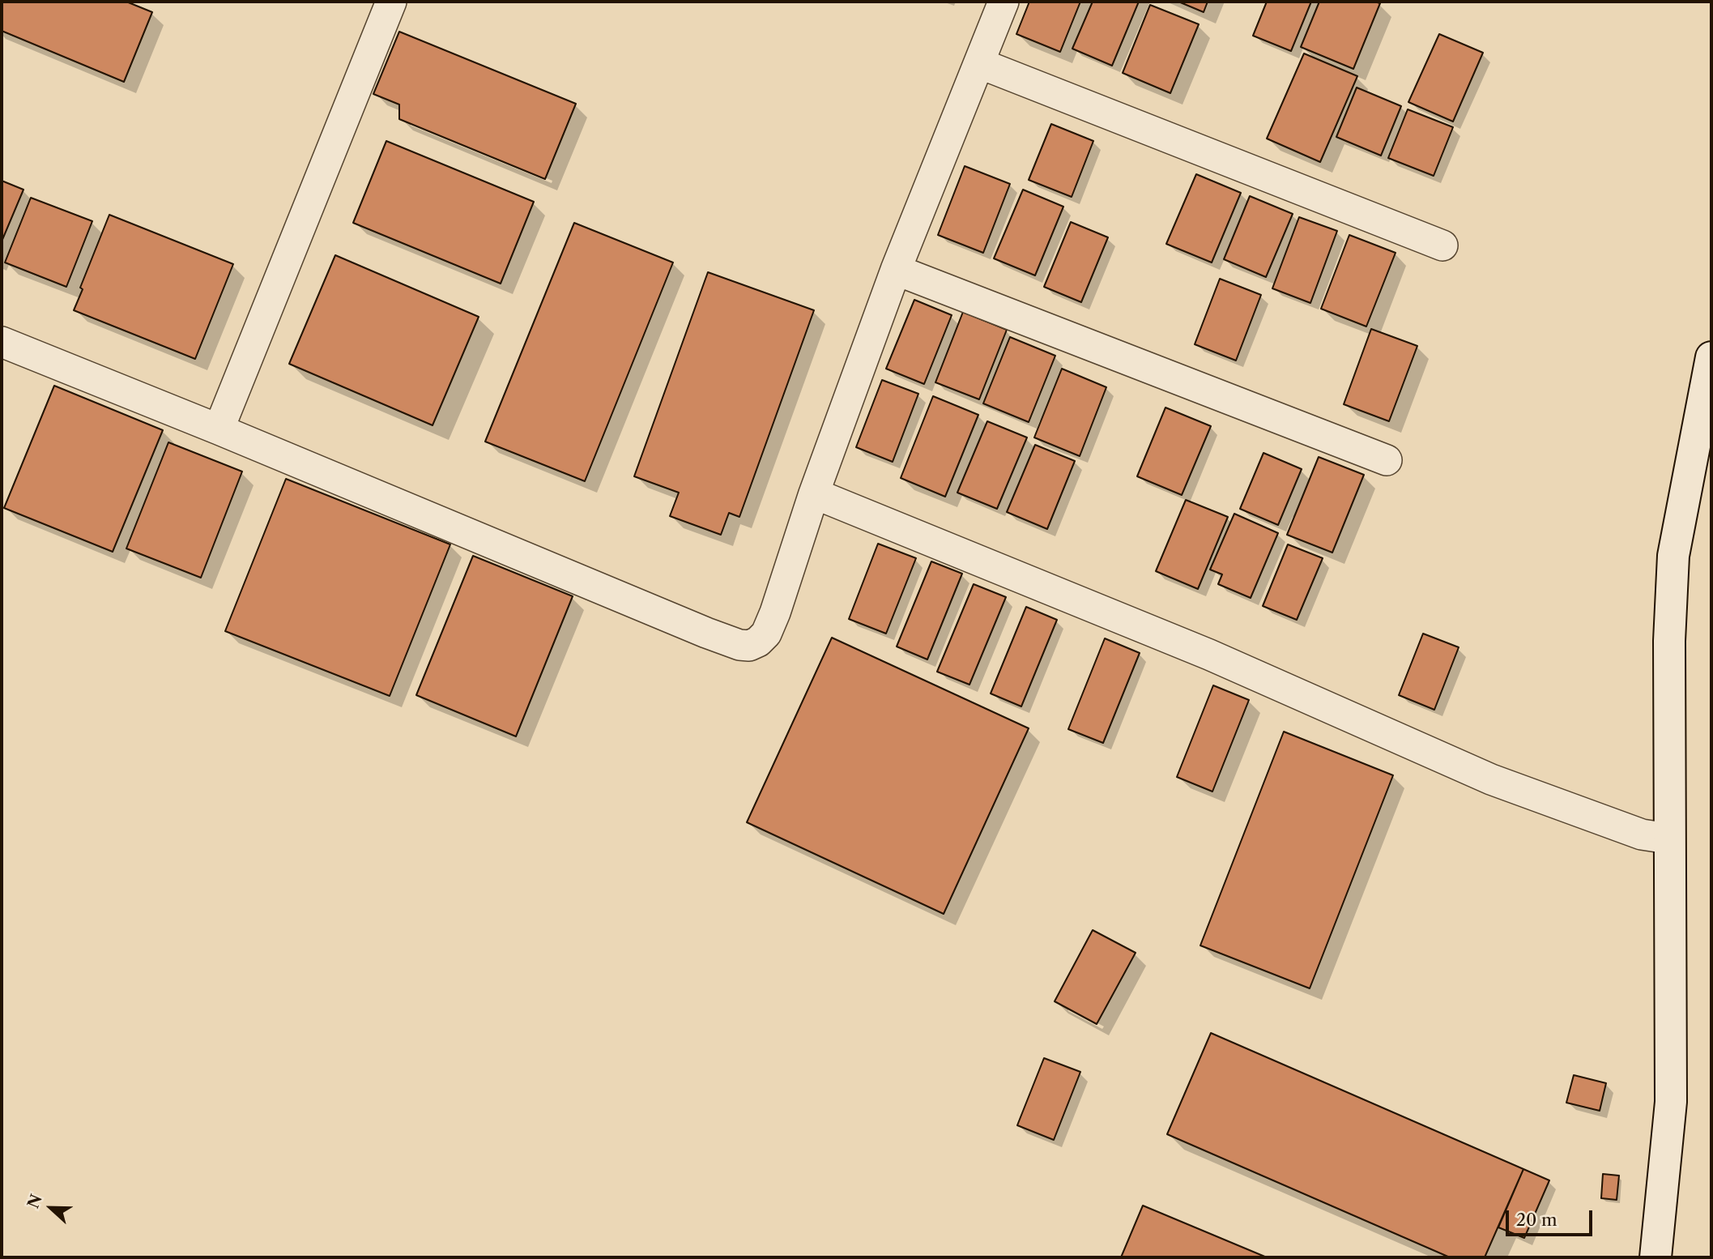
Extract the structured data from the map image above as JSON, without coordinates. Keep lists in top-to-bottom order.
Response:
{
  "scale_bar": "20 m",
  "north": "left"
}
